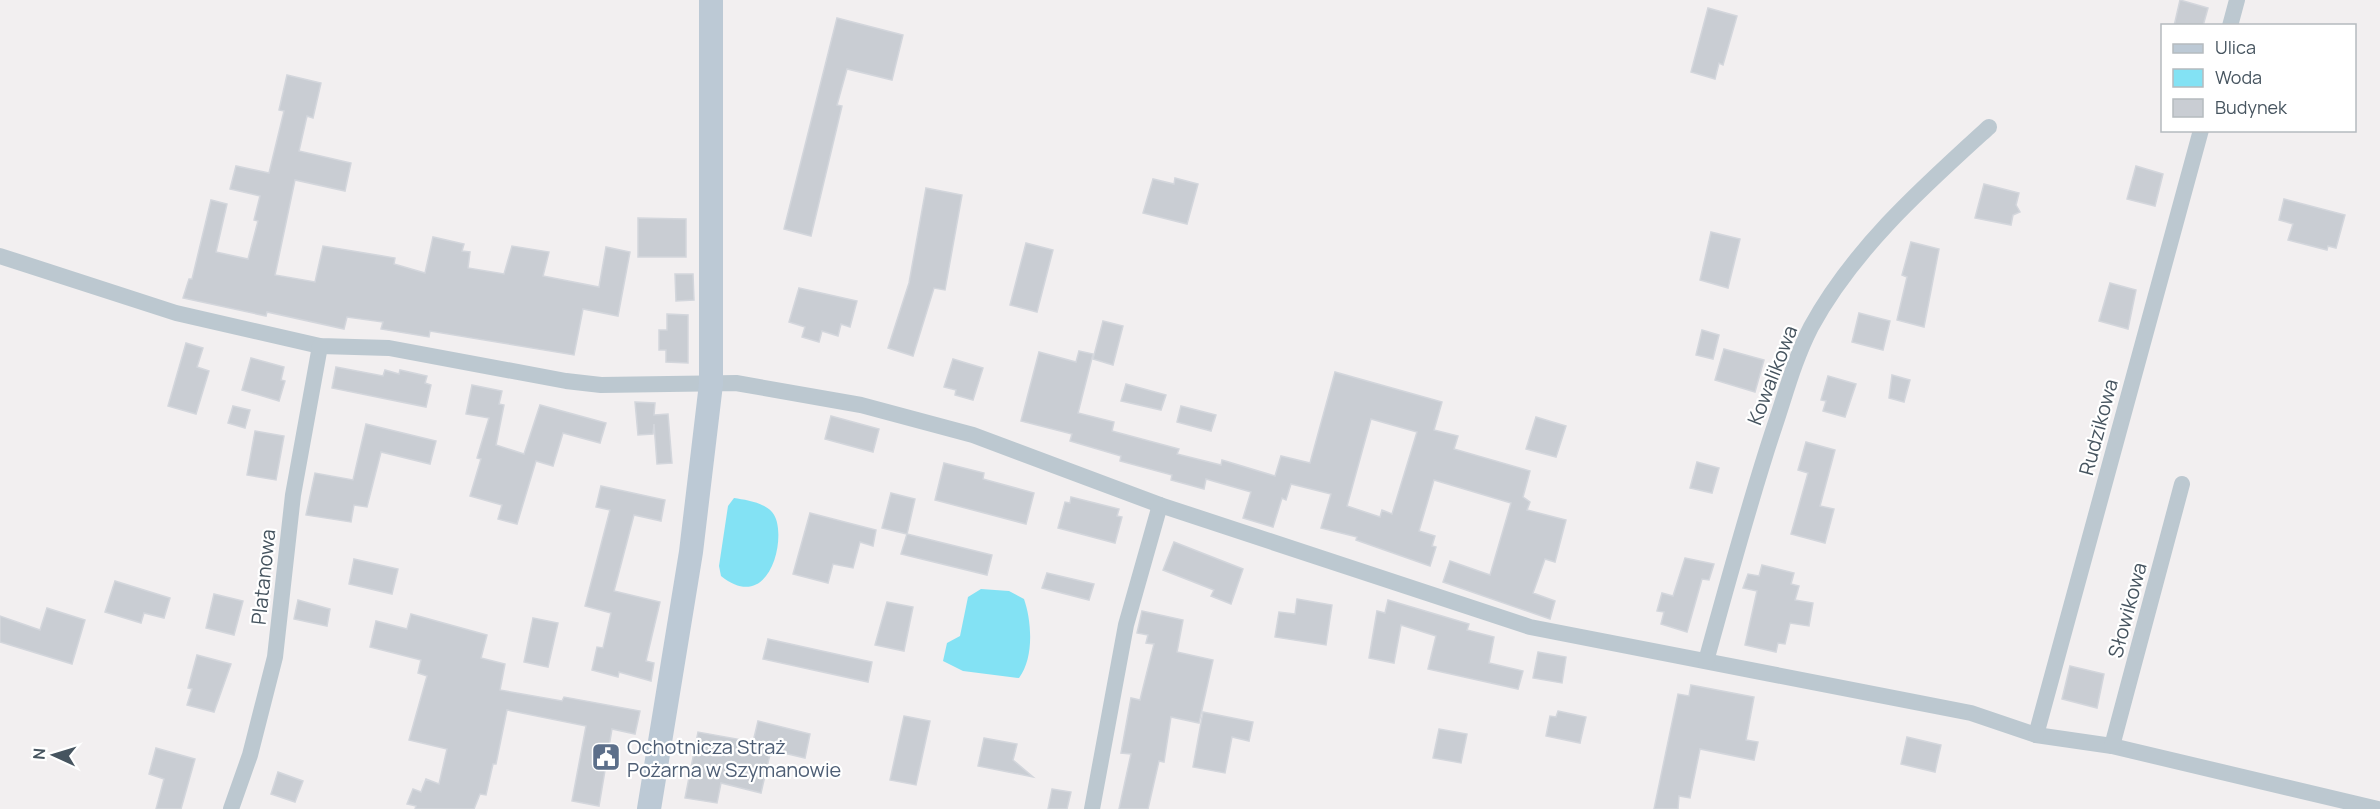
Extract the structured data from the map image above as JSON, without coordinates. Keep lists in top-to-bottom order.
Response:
{
  "streets": {
    "street": [
      "Kowalikowa",
      "Rudzikowa",
      "Platanowa",
      "Słowikowa"
    ]
  },
  "places": {
    "public building": ["Ochotnicza Straż Pożarna w Szymanowie"]
  },
  "legend": ["Ulica", "Woda", "Budynek"],
  "north": "left"
}
